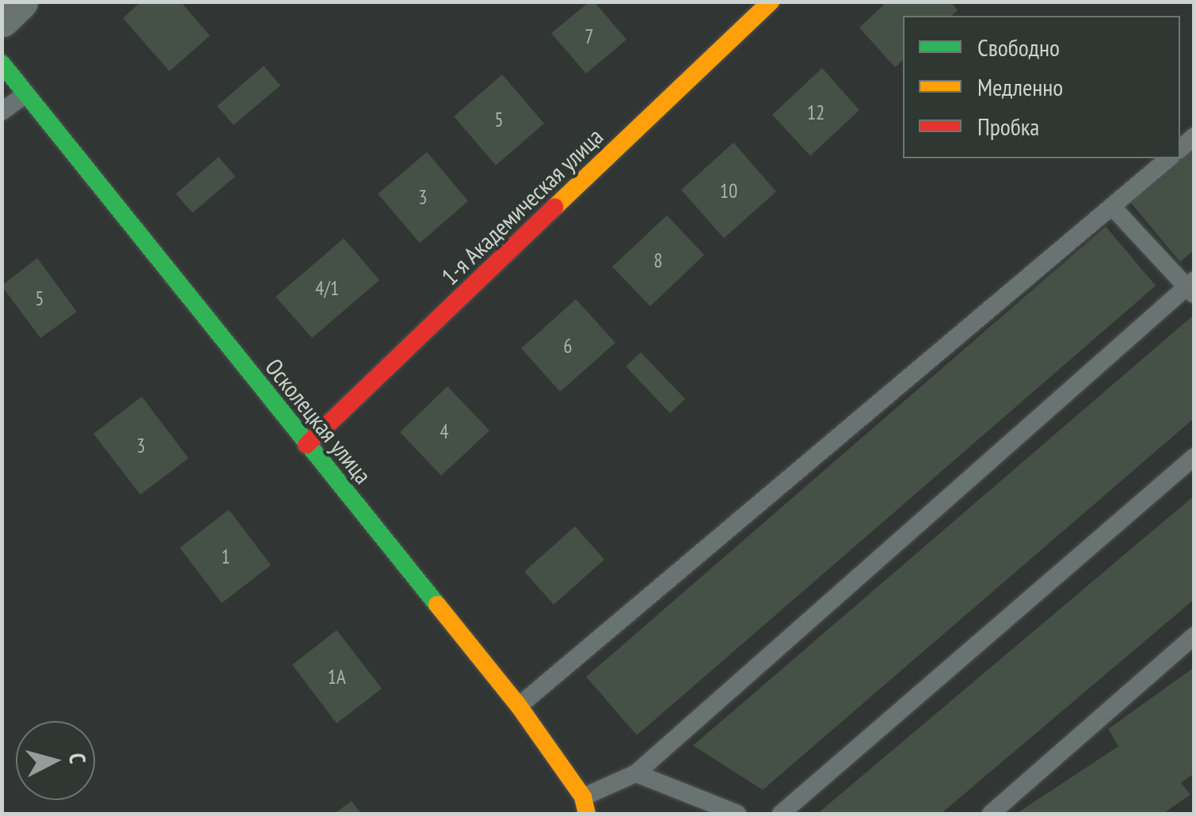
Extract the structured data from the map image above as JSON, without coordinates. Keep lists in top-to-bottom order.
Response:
{
  "streets": {
    "street": ["1-я Академическая улица", "Осколецкая улица"]
  },
  "crossings": [
    ["1-я Академическая улица", "Осколецкая улица"]
  ],
  "house_numbers": [
    "7",
    "12",
    "5",
    "10",
    "3",
    "8",
    "4/1",
    "5",
    "6",
    "4",
    "3",
    "1",
    "1А"
  ],
  "legend": ["Свободно", "Медленно", "Пробка"],
  "north": "right"
}
